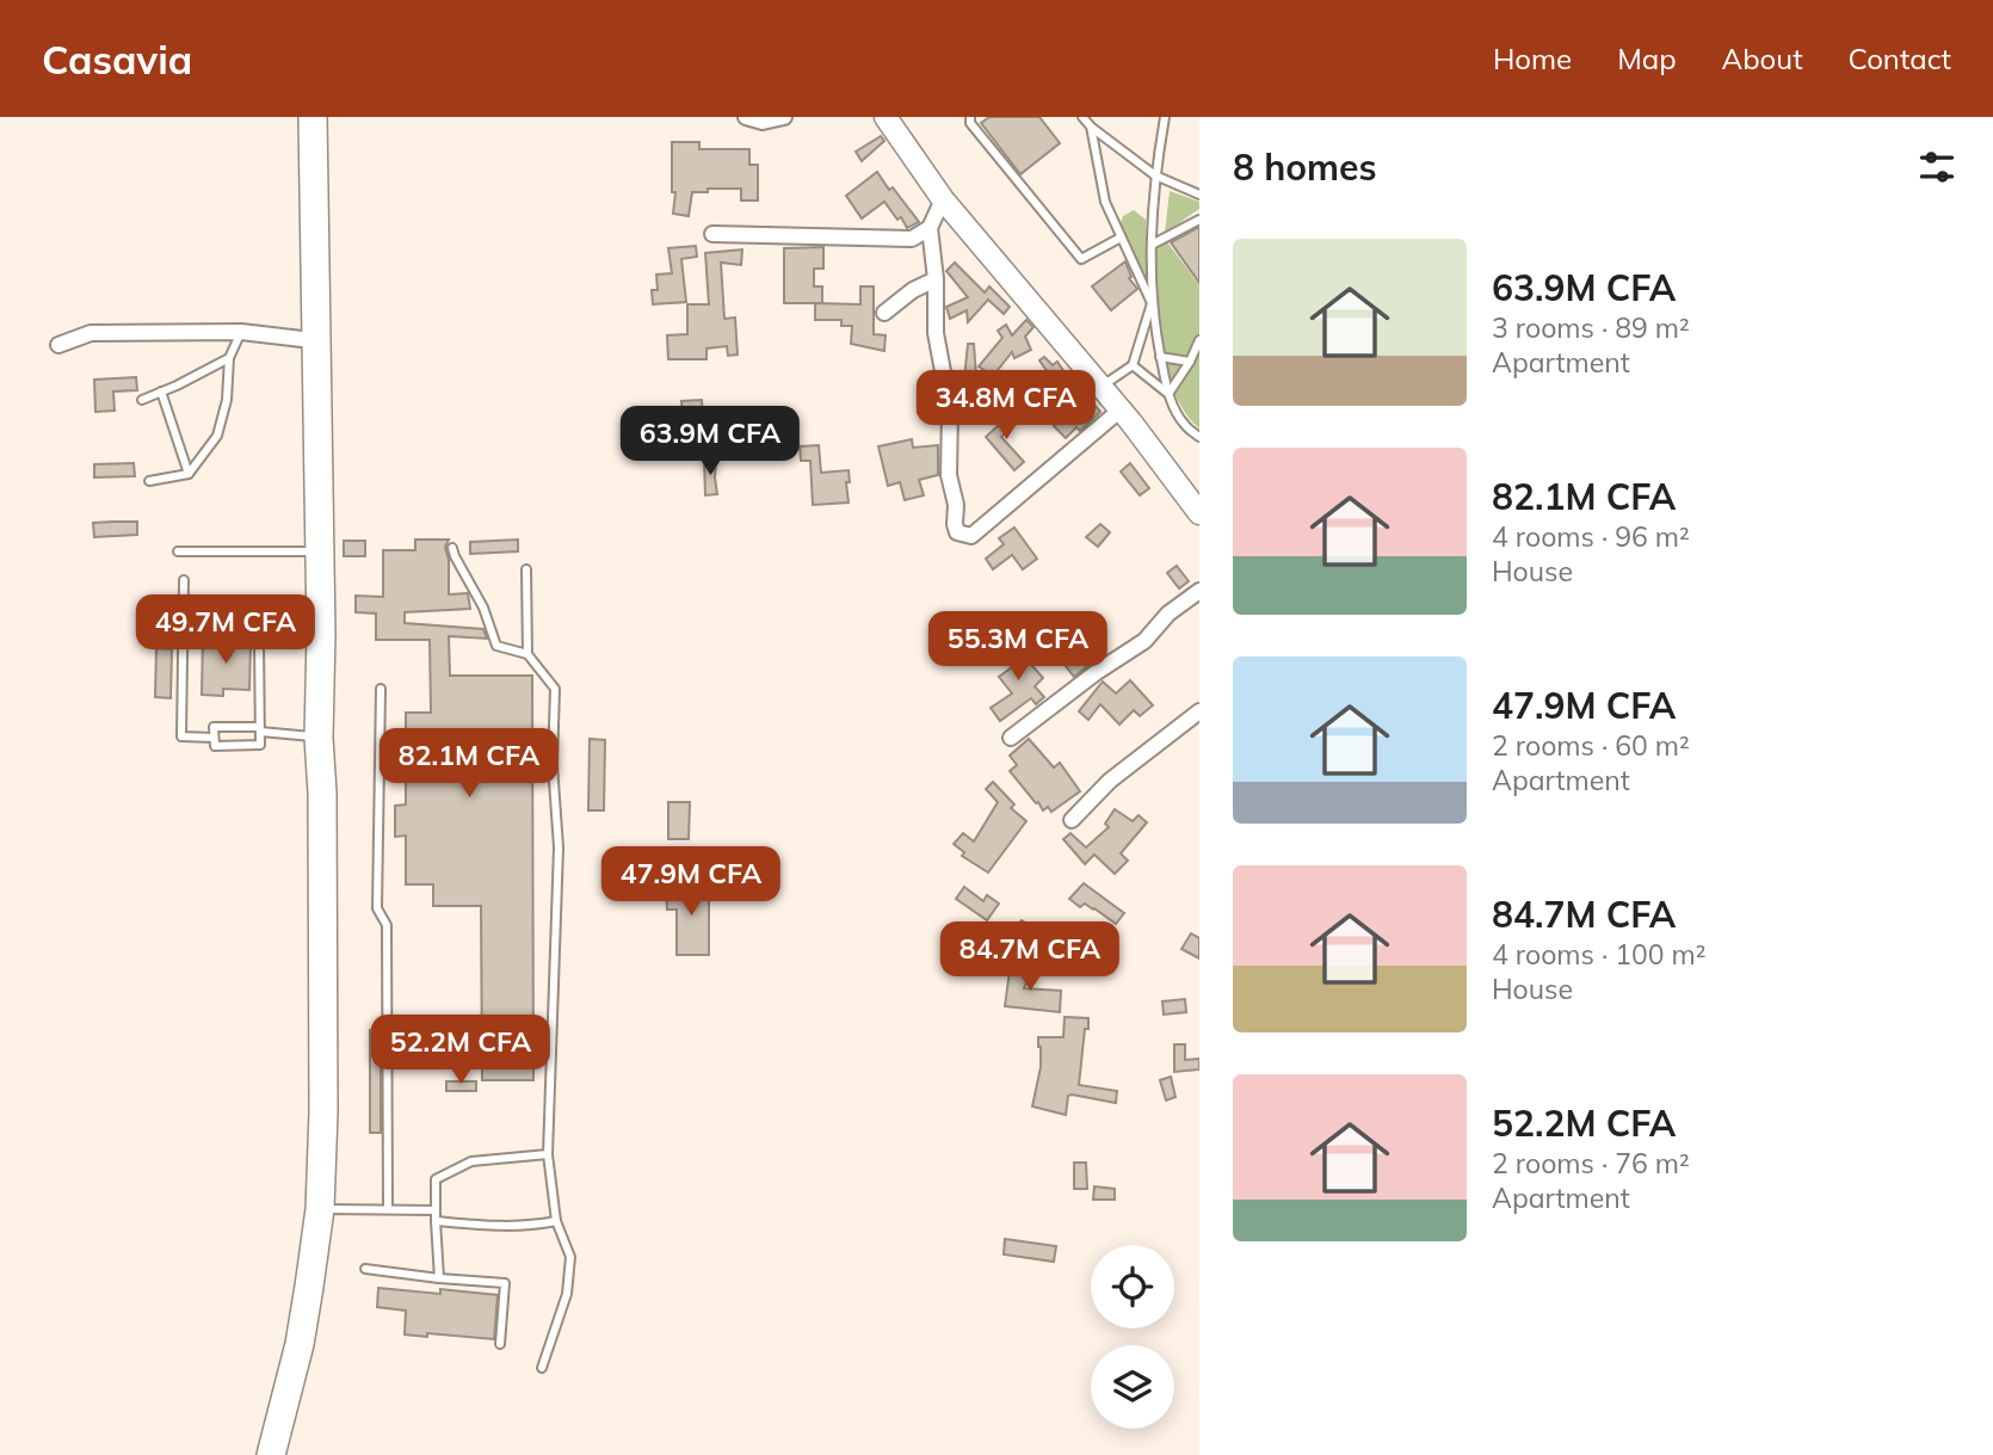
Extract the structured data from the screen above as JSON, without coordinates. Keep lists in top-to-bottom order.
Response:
{
  "page": {
    "header": "Casavia",
    "nav": [
      "Home",
      "Map",
      "About",
      "Contact"
    ],
    "heading": "8 homes",
    "list": [
      {
        "name": "63.9M CFA",
        "note": "3 rooms · 89 m² · Apartment"
      },
      {
        "name": "82.1M CFA",
        "note": "4 rooms · 96 m² · House"
      },
      {
        "name": "47.9M CFA",
        "note": "2 rooms · 60 m² · Apartment"
      },
      {
        "name": "84.7M CFA",
        "note": "4 rooms · 100 m² · House"
      },
      {
        "name": "52.2M CFA",
        "note": "2 rooms · 76 m² · Apartment"
      }
    ],
    "price": [
      "34.8M CFA",
      "63.9M CFA",
      "49.7M CFA",
      "55.3M CFA",
      "82.1M CFA",
      "47.9M CFA",
      "84.7M CFA",
      "52.2M CFA"
    ]
  }
}
